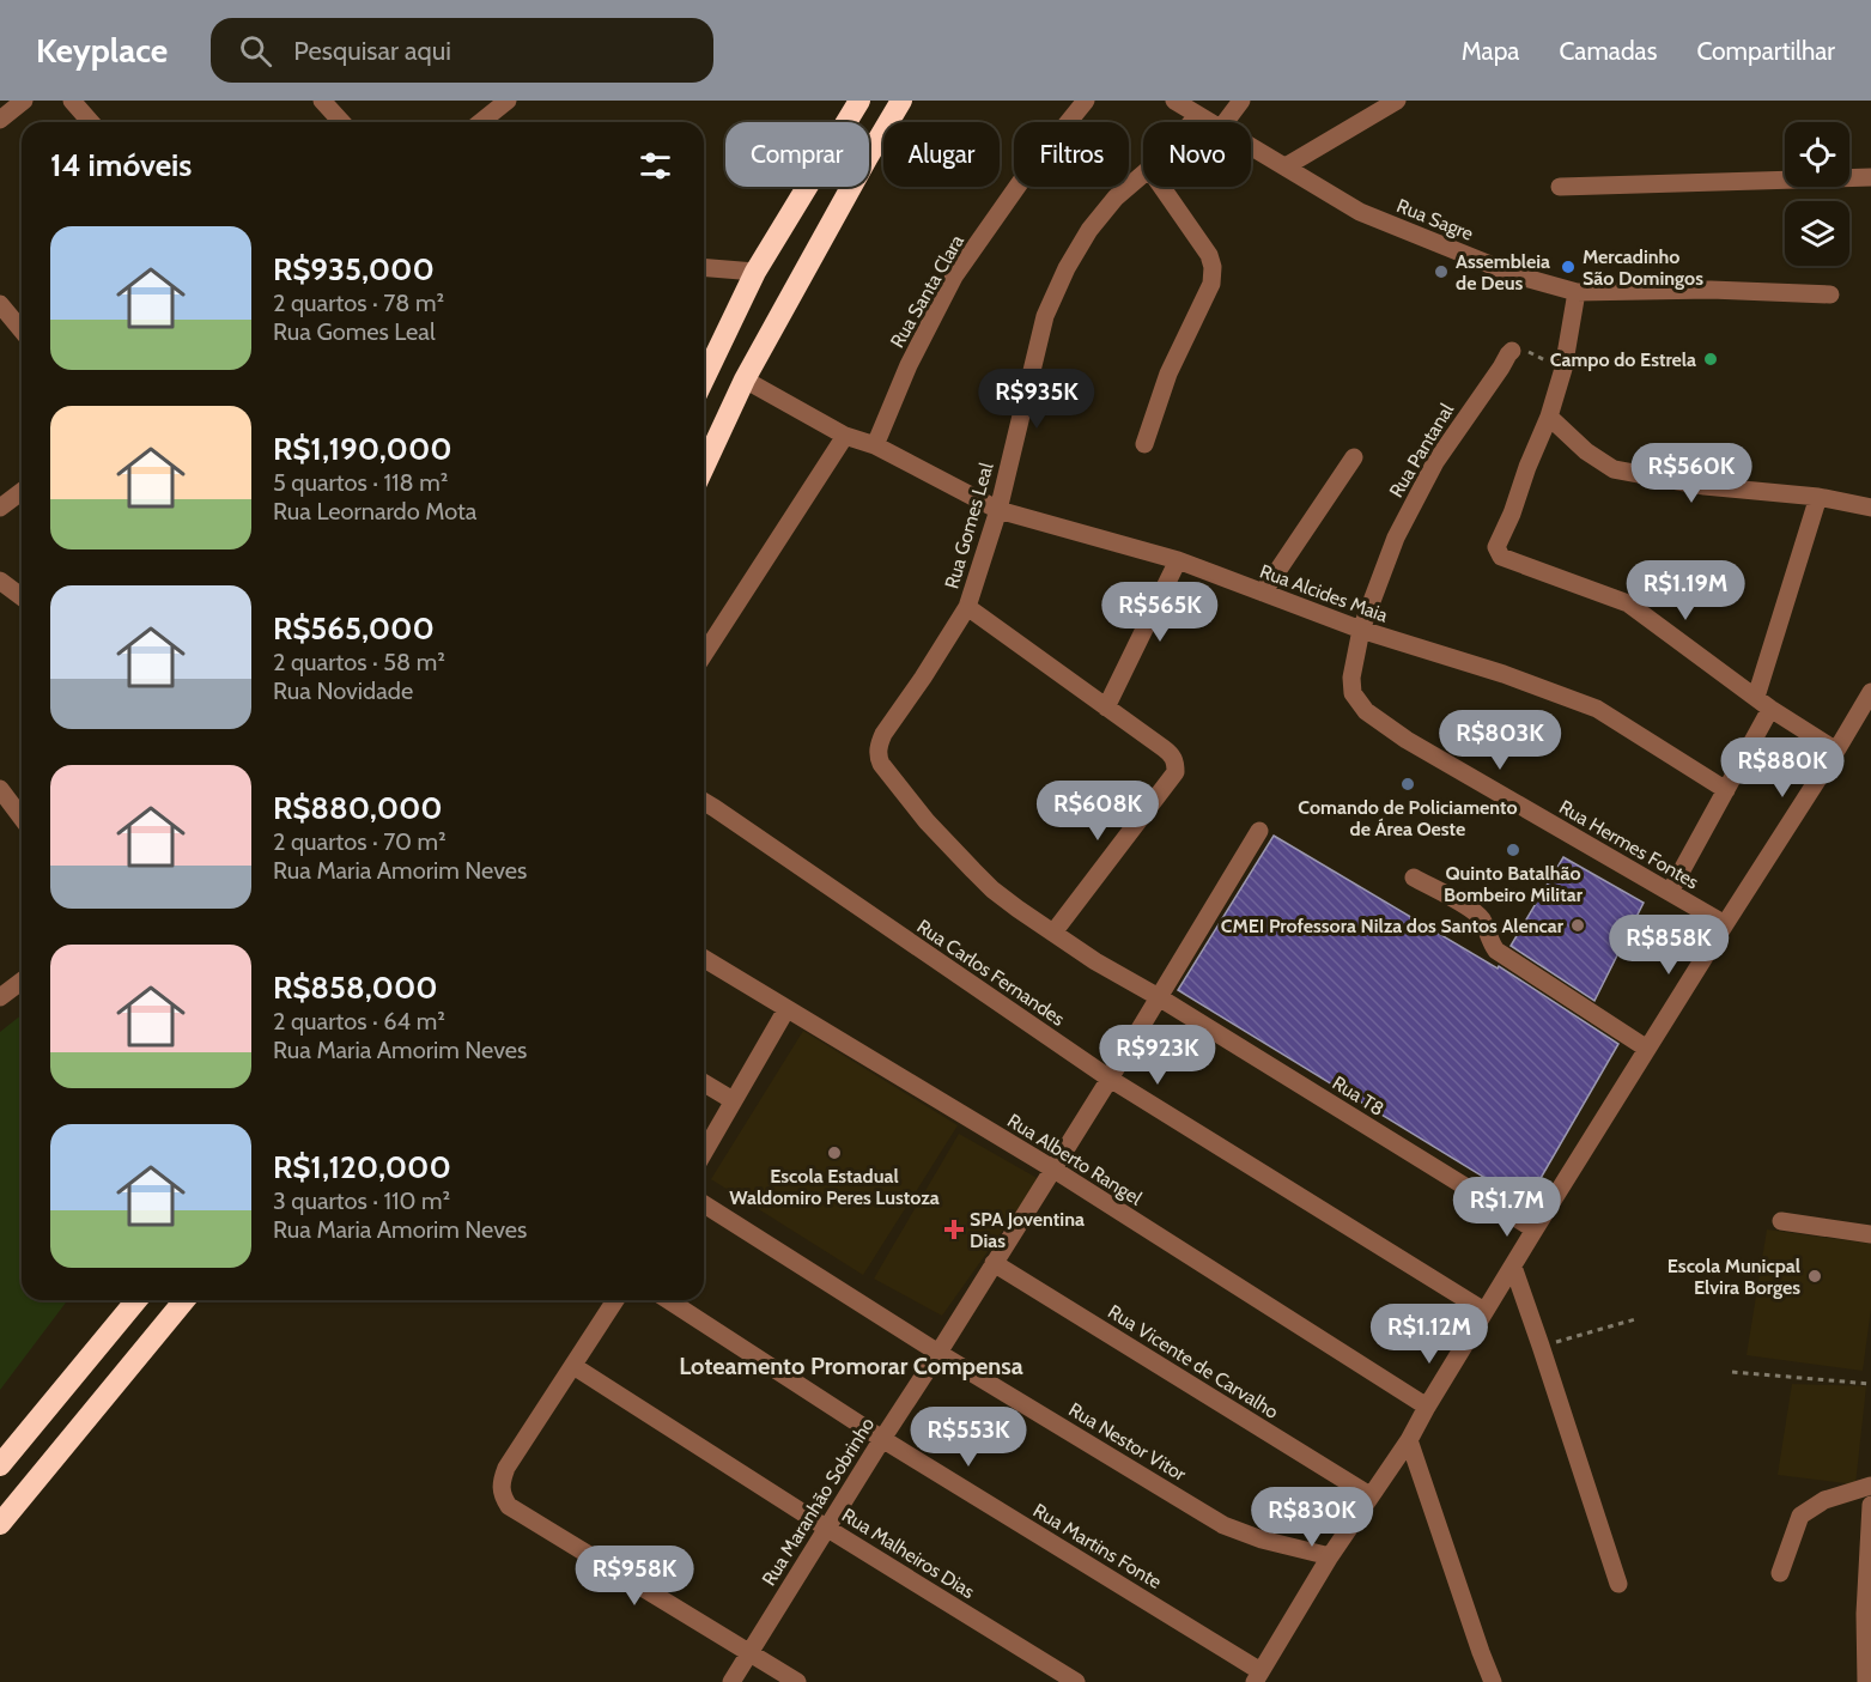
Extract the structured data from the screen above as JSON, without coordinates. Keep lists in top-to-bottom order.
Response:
{
  "streets": {
    "street": [
      "Rua Sagre",
      "Rua Santa Clara",
      "Rua Pantanal",
      "Rua Gomes Leal",
      "Rua Alcides Maia",
      "Rua Hermes Fontes",
      "Rua Carlos Fernandes",
      "Rua T8",
      "Rua Alberto Rangel",
      "Rua Vicente de Carvalho",
      "Rua Nestor Vitor",
      "Rua Maranhão Sobrinho",
      "Rua Martins Fonte",
      "Rua Malheiros Dias"
    ]
  },
  "crossings": [
    ["Rua Sagre", "Rua Gomes Leal"],
    ["Rua Santa Clara", "Rua Alcides Maia"],
    ["Rua Pantanal", "Rua Alcides Maia"],
    ["Rua Pantanal", "Rua Hermes Fontes"],
    ["Rua Gomes Leal", "Rua Alcides Maia"],
    ["Rua Gomes Leal", "Rua T8"],
    ["Rua Alcides Maia", "Rua Hermes Fontes"],
    ["Rua Carlos Fernandes", "Rua Maranhão Sobrinho"],
    ["Rua T8", "Rua Maranhão Sobrinho"],
    ["Rua Alberto Rangel", "Rua Maranhão Sobrinho"],
    ["Rua Vicente de Carvalho", "Rua Maranhão Sobrinho"],
    ["Rua Nestor Vitor", "Rua Maranhão Sobrinho"],
    ["Rua Maranhão Sobrinho", "Rua Martins Fonte"],
    ["Rua Maranhão Sobrinho", "Rua Malheiros Dias"]
  ],
  "districts": ["Loteamento Promorar Compensa"],
  "places": {
    "other": [
      "Mercadinho São Domingos",
      "Assembleia de Deus",
      "Campo do Estrela",
      "Comando de Policiamento de Área Oeste",
      "Quinto Batalhão Bombeiro Militar",
      "CMEI Professora Nilza dos Santos Alencar",
      "Escola Estadual Waldomiro Peres Lustoza",
      "Escola Municpal Elvira Borges"
    ],
    "health": ["SPA Joventina Dias"]
  },
  "page": {
    "header": "Keyplace",
    "search": "Pesquisar aqui",
    "nav": ["Mapa", "Camadas", "Compartilhar"],
    "chip": [
      "Comprar",
      "Alugar",
      "Filtros",
      "Novo"
    ],
    "heading": "14 imóveis",
    "list": [
      {
        "name": "R$935,000",
        "note": "2 quartos · 78 m² · Rua Gomes Leal"
      },
      {
        "name": "R$1,190,000",
        "note": "5 quartos · 118 m² · Rua Leornardo Mota"
      },
      {
        "name": "R$565,000",
        "note": "2 quartos · 58 m² · Rua Novidade"
      },
      {
        "name": "R$880,000",
        "note": "2 quartos · 70 m² · Rua Maria Amorim Neves"
      },
      {
        "name": "R$858,000",
        "note": "2 quartos · 64 m² · Rua Maria Amorim Neves"
      },
      {
        "name": "R$1,120,000",
        "note": "3 quartos · 110 m² · Rua Maria Amorim Neves"
      }
    ],
    "price": [
      "R$935K",
      "R$560K",
      "R$1.19M",
      "R$565K",
      "R$803K",
      "R$880K",
      "R$608K",
      "R$858K",
      "R$923K",
      "R$1.7M",
      "R$1.12M",
      "R$553K",
      "R$830K",
      "R$958K"
    ]
  }
}
